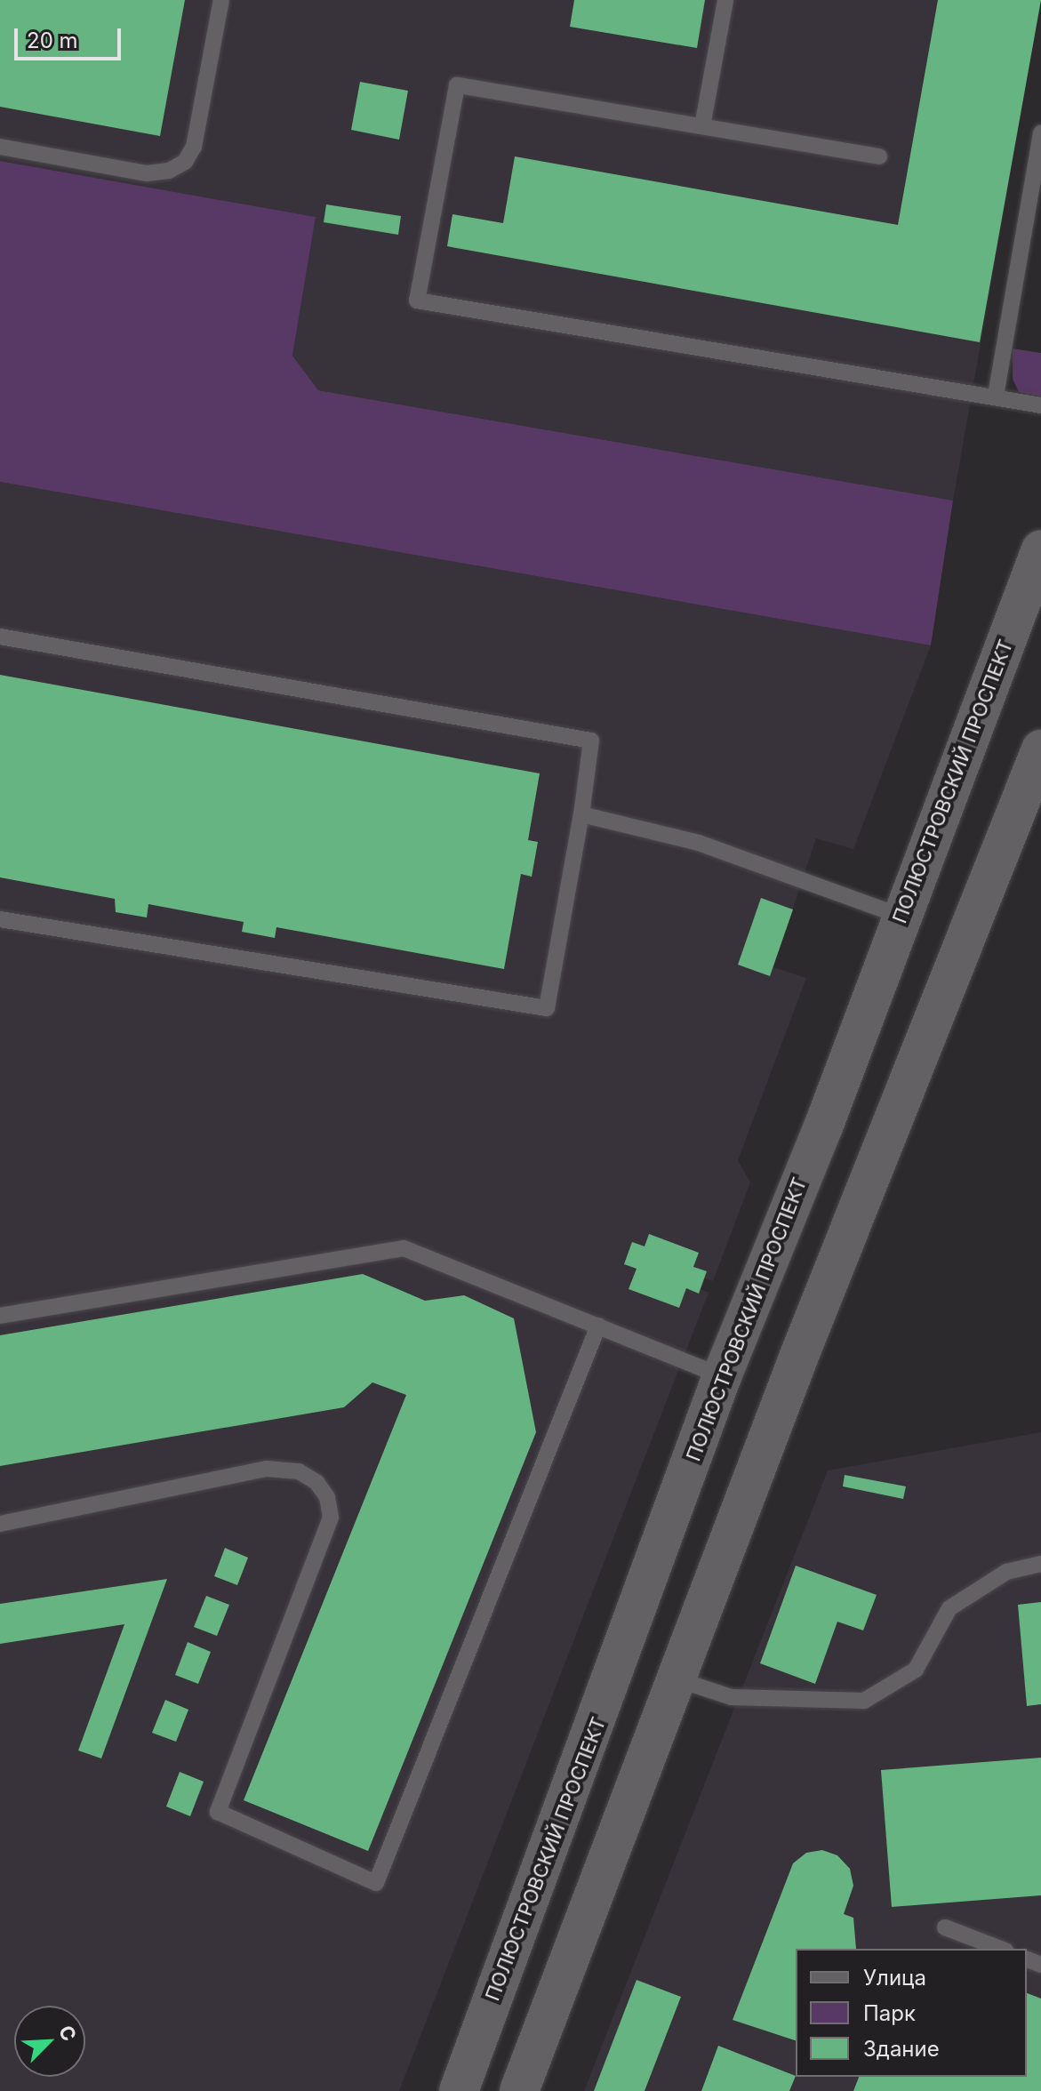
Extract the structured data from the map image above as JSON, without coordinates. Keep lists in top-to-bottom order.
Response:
{
  "streets": {
    "main road": ["ПОЛЮСТРОВСКИЙ ПРОСПЕКТ"]
  },
  "legend": ["Улица", "Парк", "Здание"],
  "scale_bar": "20 m",
  "north": "top right"
}
